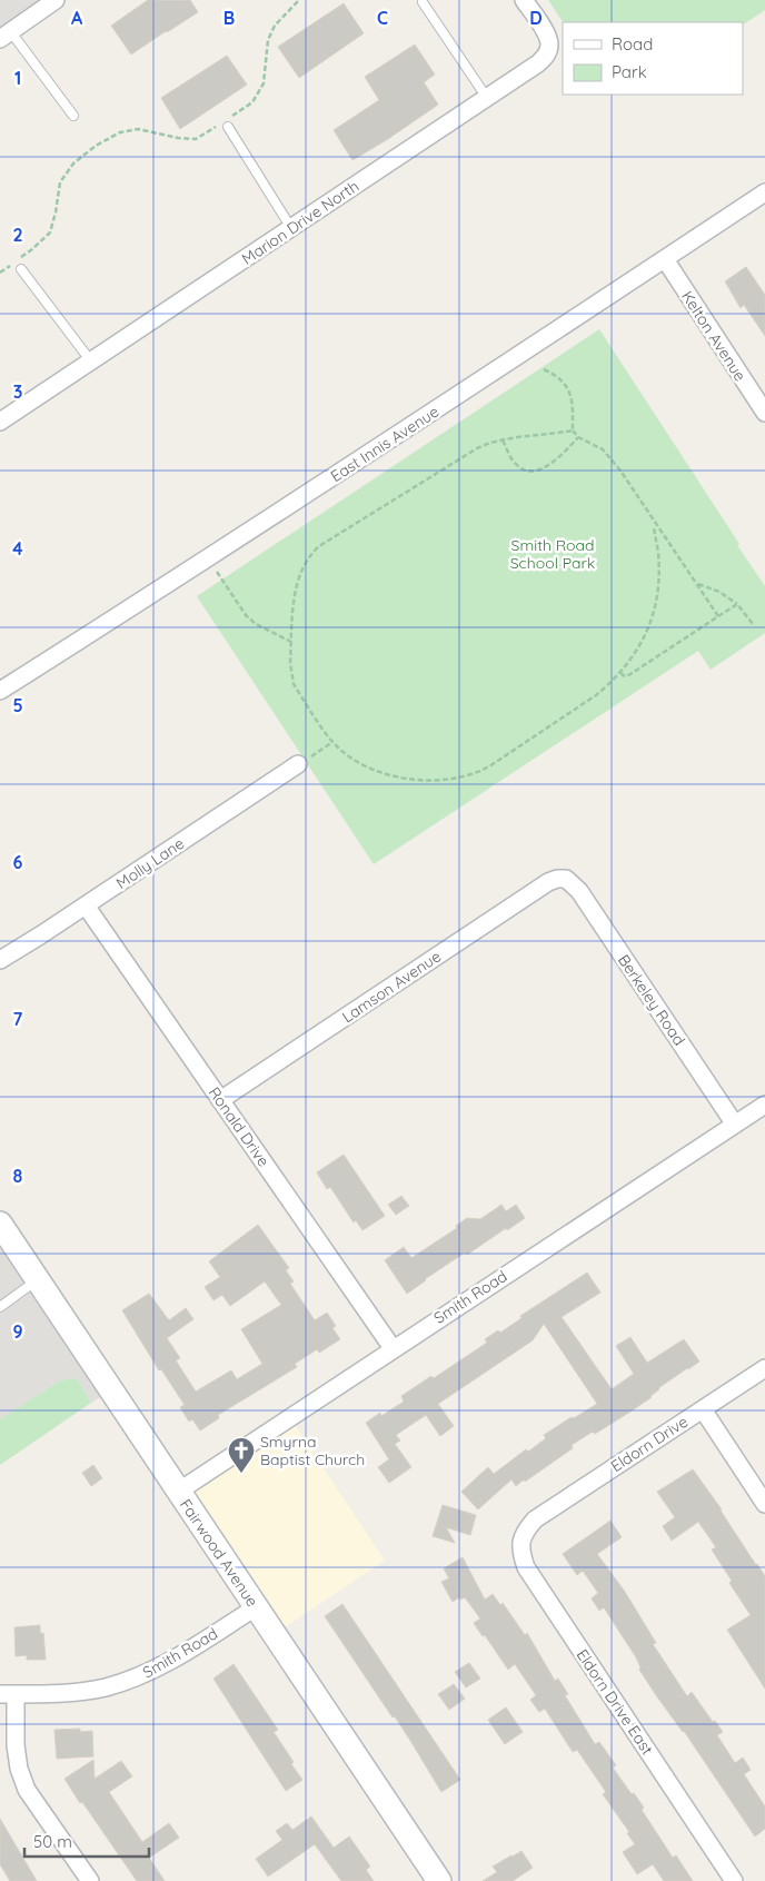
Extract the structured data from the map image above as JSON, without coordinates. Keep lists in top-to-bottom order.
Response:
{
  "streets": {
    "street": [
      "Marion Drive North",
      "Kelton Avenue",
      "East Innis Avenue",
      "Molly Lane",
      "Lamson Avenue",
      "Berkeley Road",
      "Ronald Drive",
      "Smith Road",
      "Eldorn Drive",
      "Fairwood Avenue",
      "Eldorn Drive East"
    ]
  },
  "crossings": [
    ["Kelton Avenue", "East Innis Avenue"],
    ["Molly Lane", "Ronald Drive"],
    ["Lamson Avenue", "Berkeley Road"],
    ["Lamson Avenue", "Ronald Drive"],
    ["Berkeley Road", "Smith Road"],
    ["Ronald Drive", "Smith Road"],
    ["Smith Road", "Fairwood Avenue"],
    ["Eldorn Drive", "Eldorn Drive East"]
  ],
  "parks": ["Smith Road School Park"],
  "places": {
    "church": ["Smyrna Baptist Church"]
  },
  "legend": ["Road", "Park"],
  "scale_bar": "50 m",
  "grid": {
    "columns": [
      "A",
      "B",
      "C",
      "D"
    ],
    "rows": [
      "1",
      "2",
      "3",
      "4",
      "5",
      "6",
      "7",
      "8",
      "9"
    ]
  }
}
